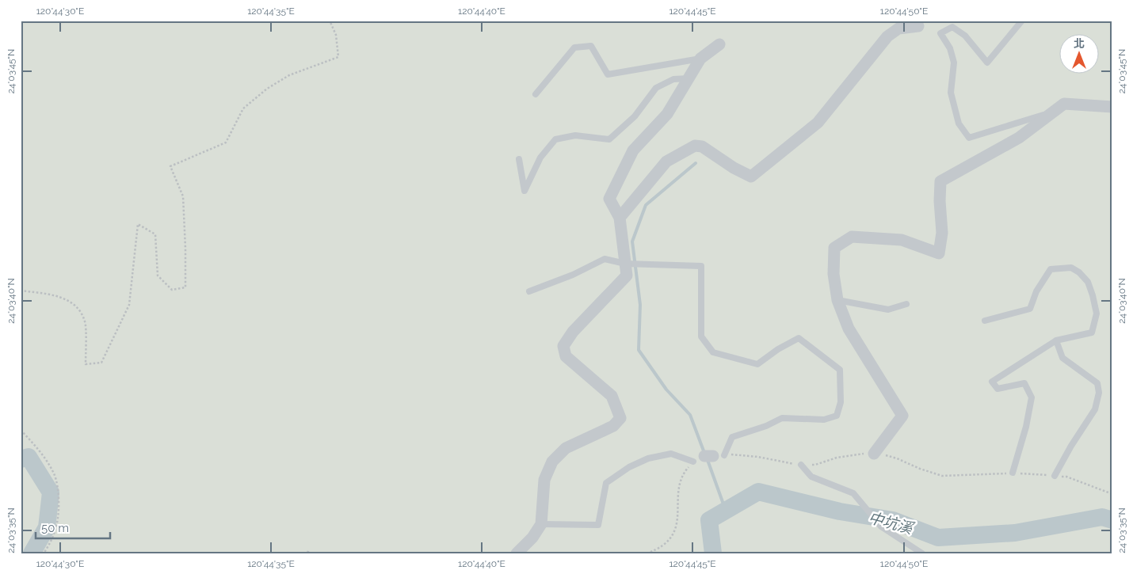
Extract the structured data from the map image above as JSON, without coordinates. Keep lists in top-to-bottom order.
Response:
{
  "water": ["中坑溪"],
  "scale_bar": "50 m",
  "north": "top",
  "coordinates": [
    "120°44'30\"E",
    "120°44'35\"E",
    "120°44'40\"E",
    "120°44'45\"E",
    "120°44'50\"E",
    "24°03'45\"N",
    "24°03'40\"N",
    "24°03'35\"N"
  ]
}
